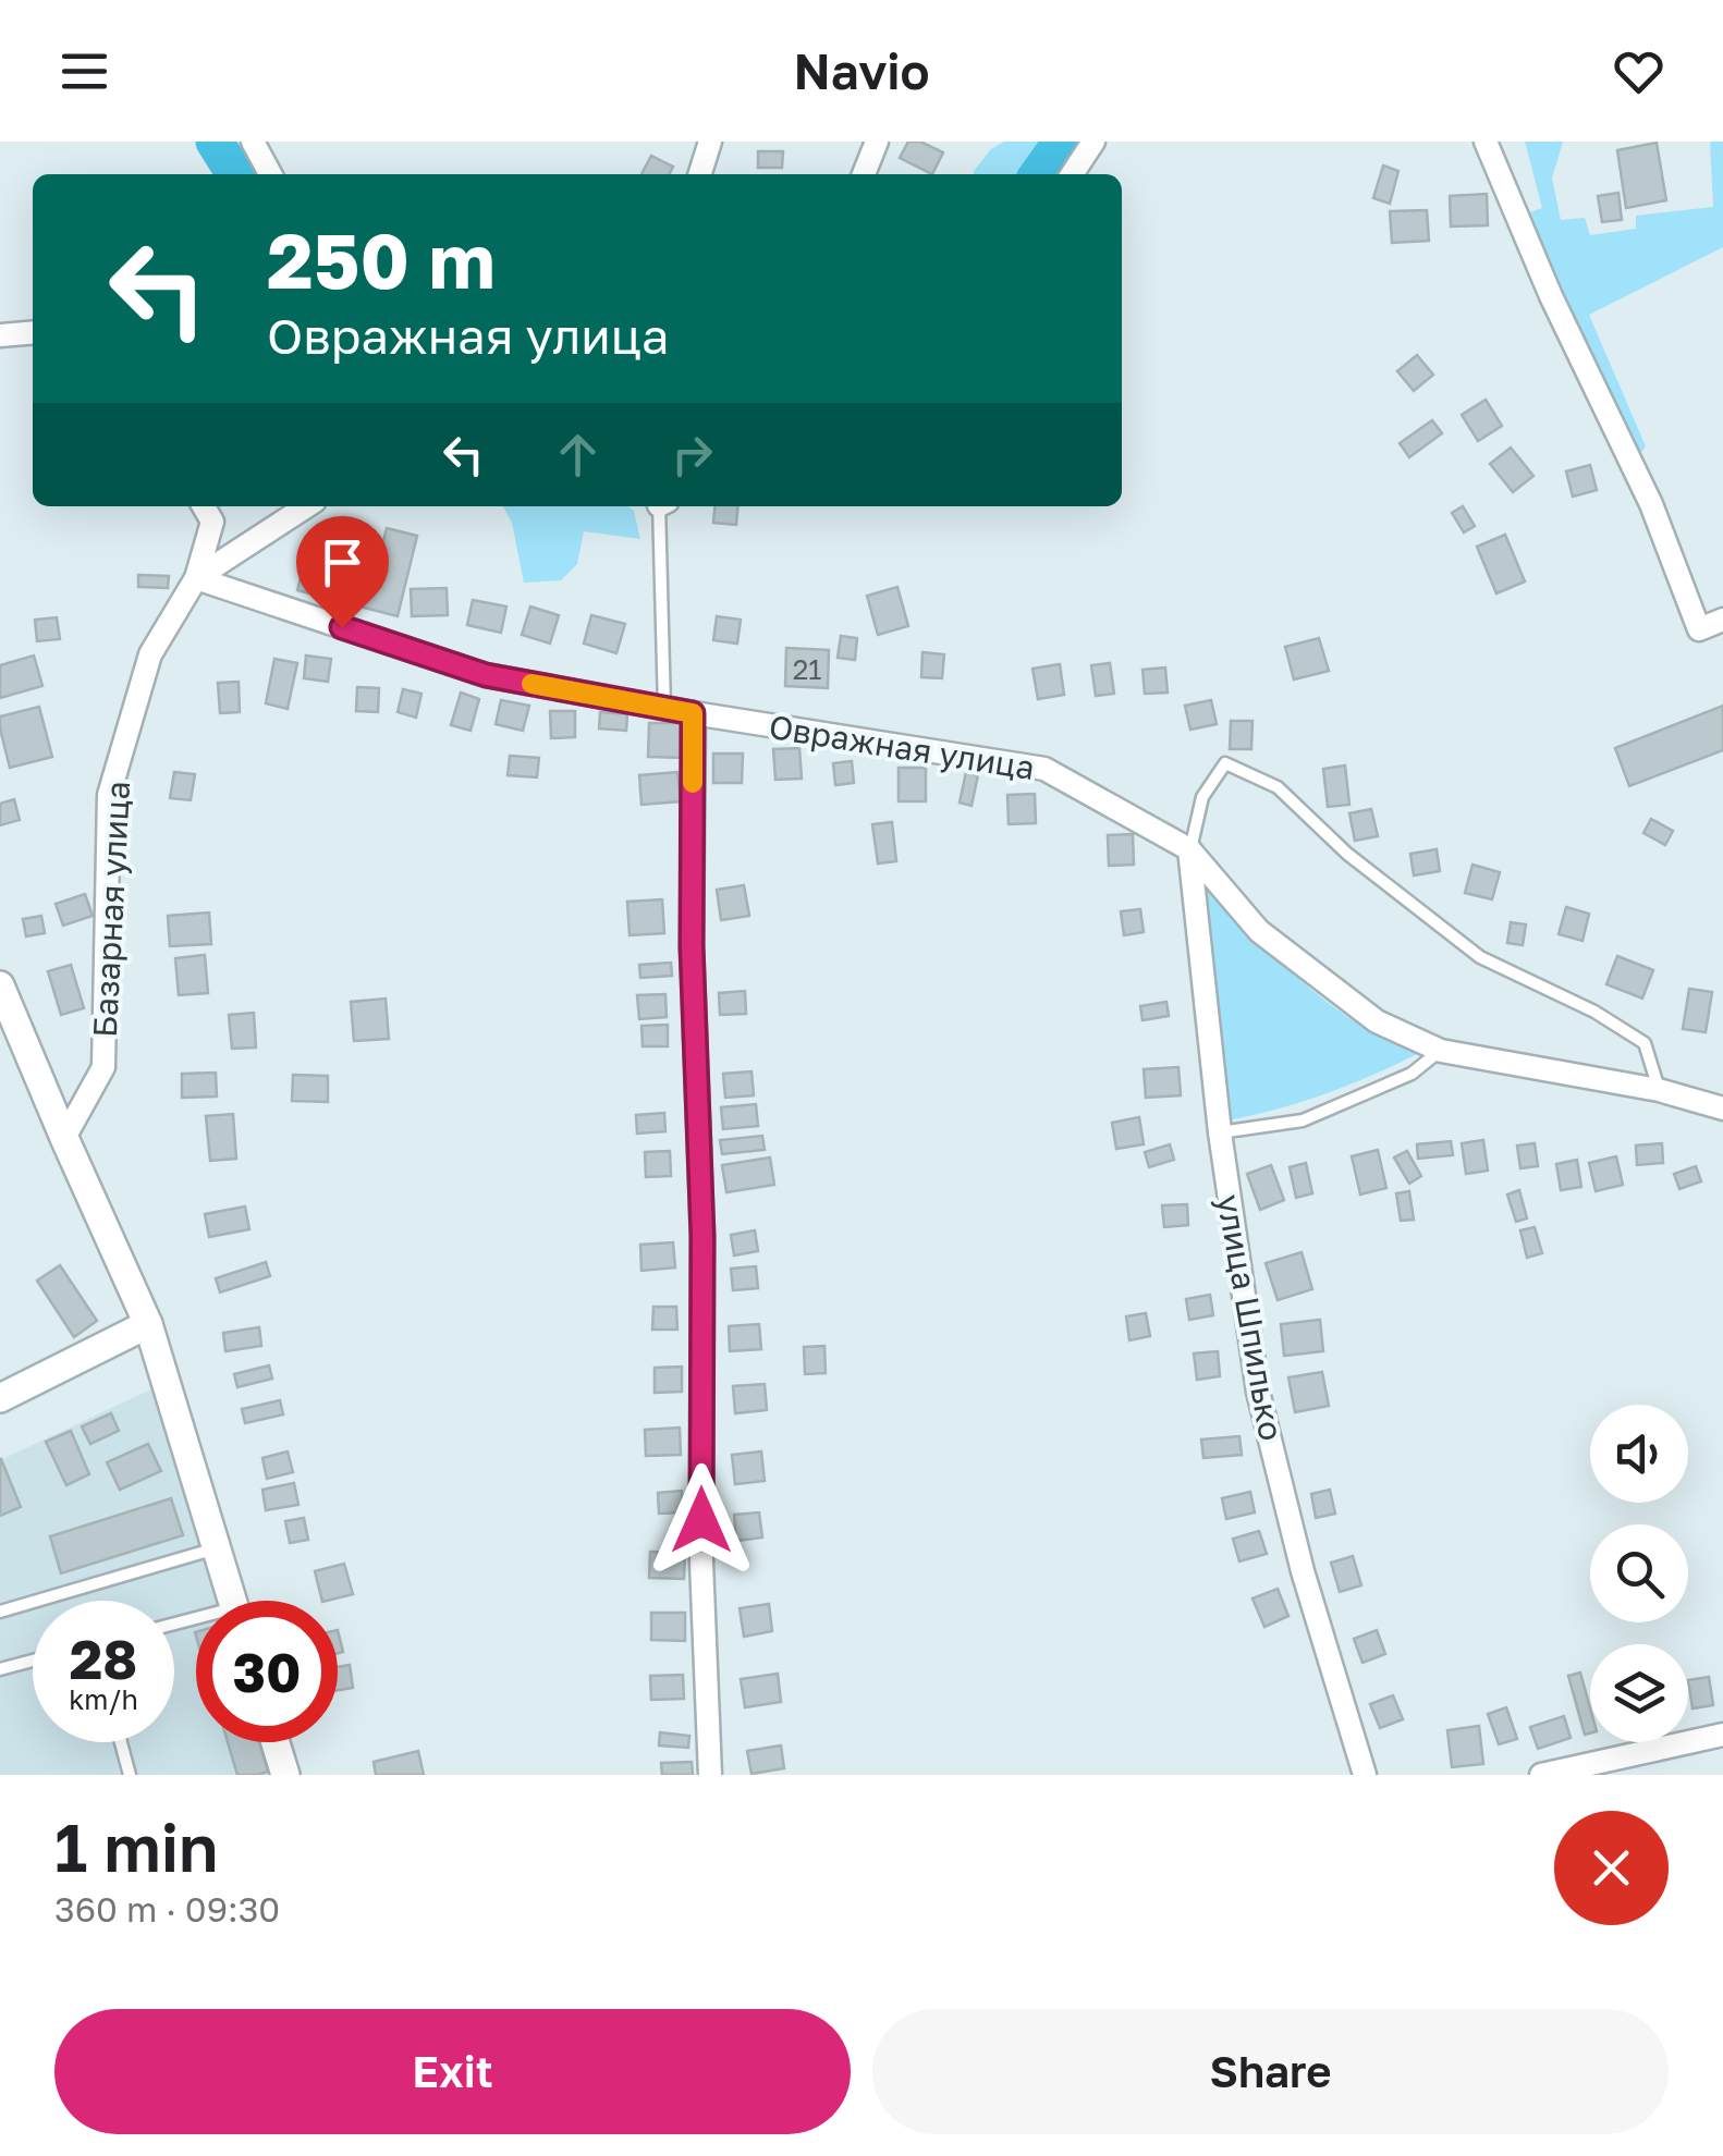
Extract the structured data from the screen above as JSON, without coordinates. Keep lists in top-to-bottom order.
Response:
{
  "streets": {
    "street": ["Овражная улица", "Базарная улица", "улица Шпилько"]
  },
  "crossings": [
    ["Овражная улица", "Базарная улица"],
    ["Овражная улица", "улица Шпилько"]
  ],
  "house_numbers": ["21"],
  "page": {
    "header": "Navio",
    "turn": ["250 m", "Овражная улица"],
    "speed": "28 km/h",
    "limit": "30",
    "heading": ["1 min", "360 m · 09:30"],
    "buttons": ["Exit", "Share"]
  }
}
